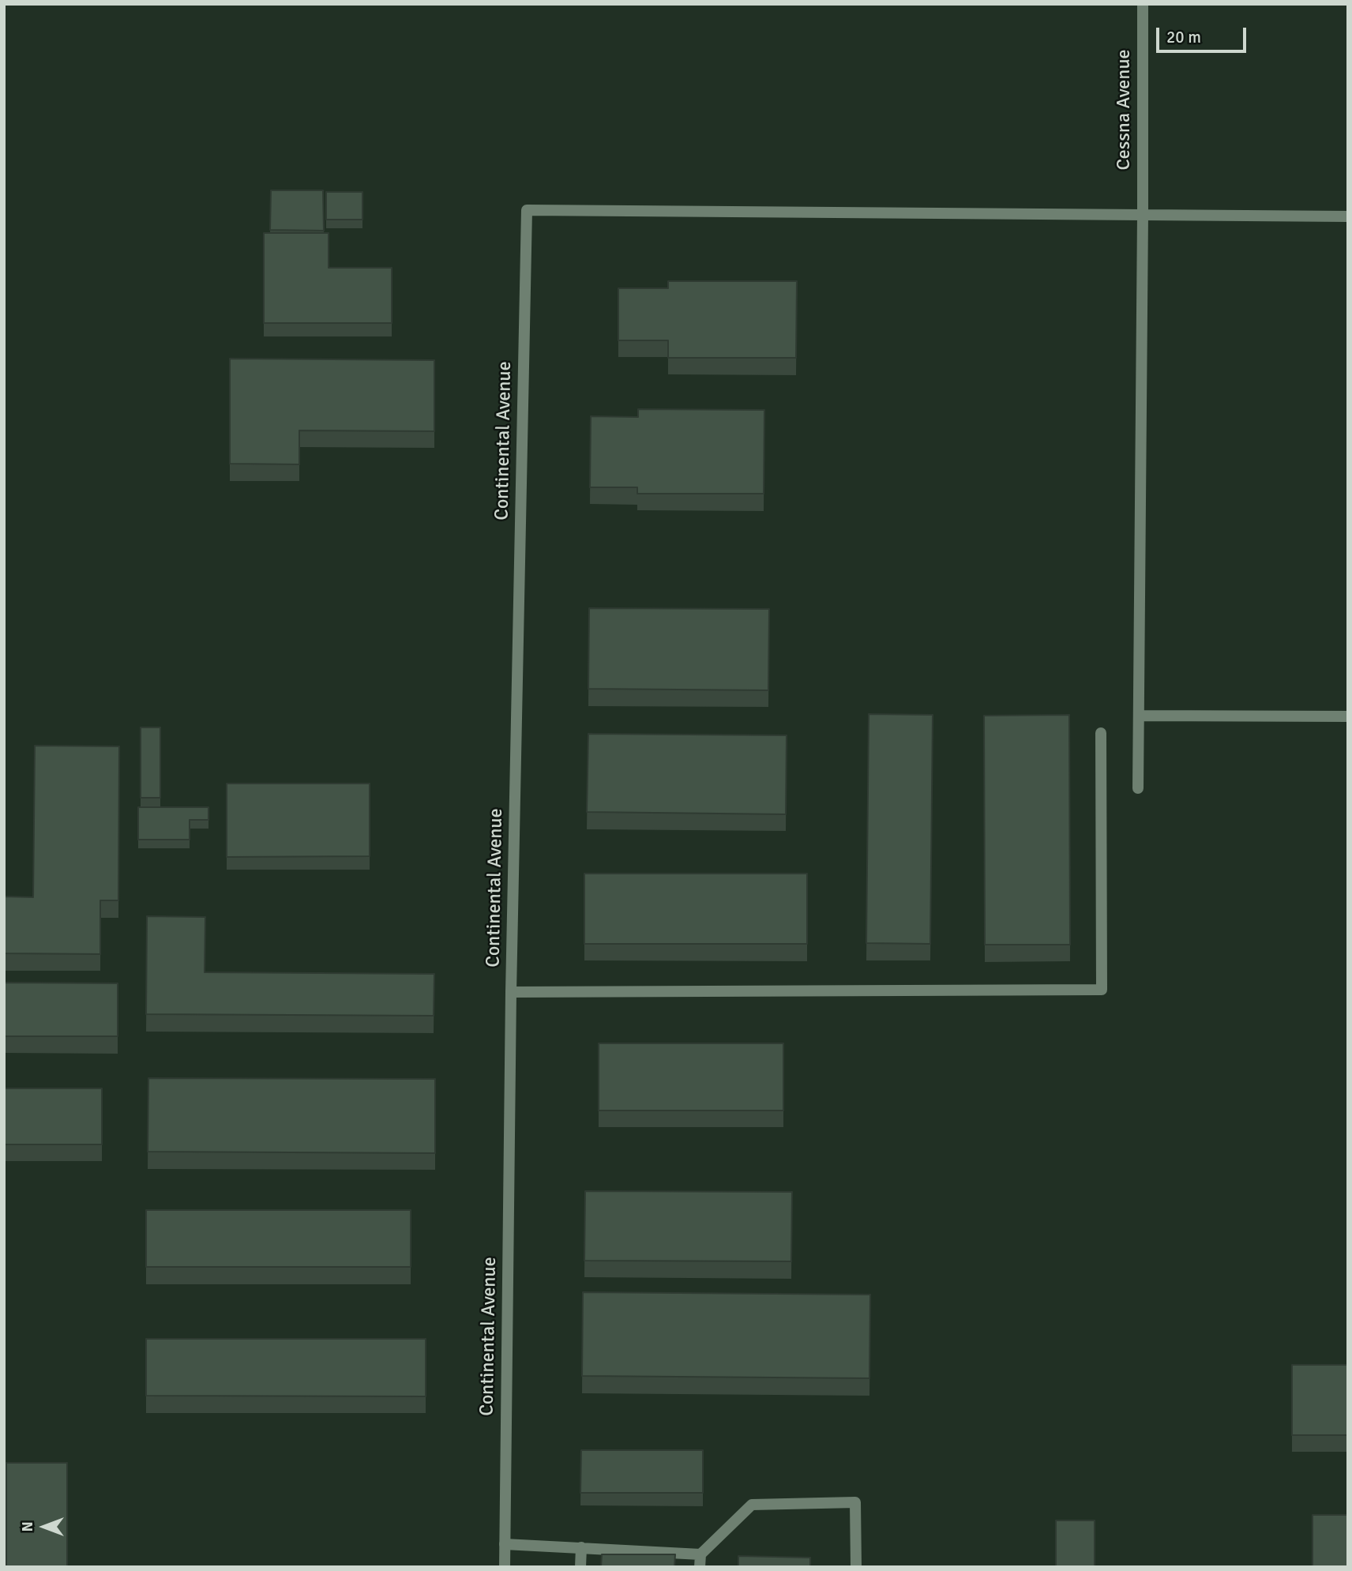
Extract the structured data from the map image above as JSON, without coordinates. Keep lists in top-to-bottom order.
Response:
{
  "streets": {
    "street": ["Cessna Avenue", "Continental Avenue"]
  },
  "crossings": [
    ["Cessna Avenue", "Continental Avenue"]
  ],
  "scale_bar": "20 m",
  "north": "left"
}
